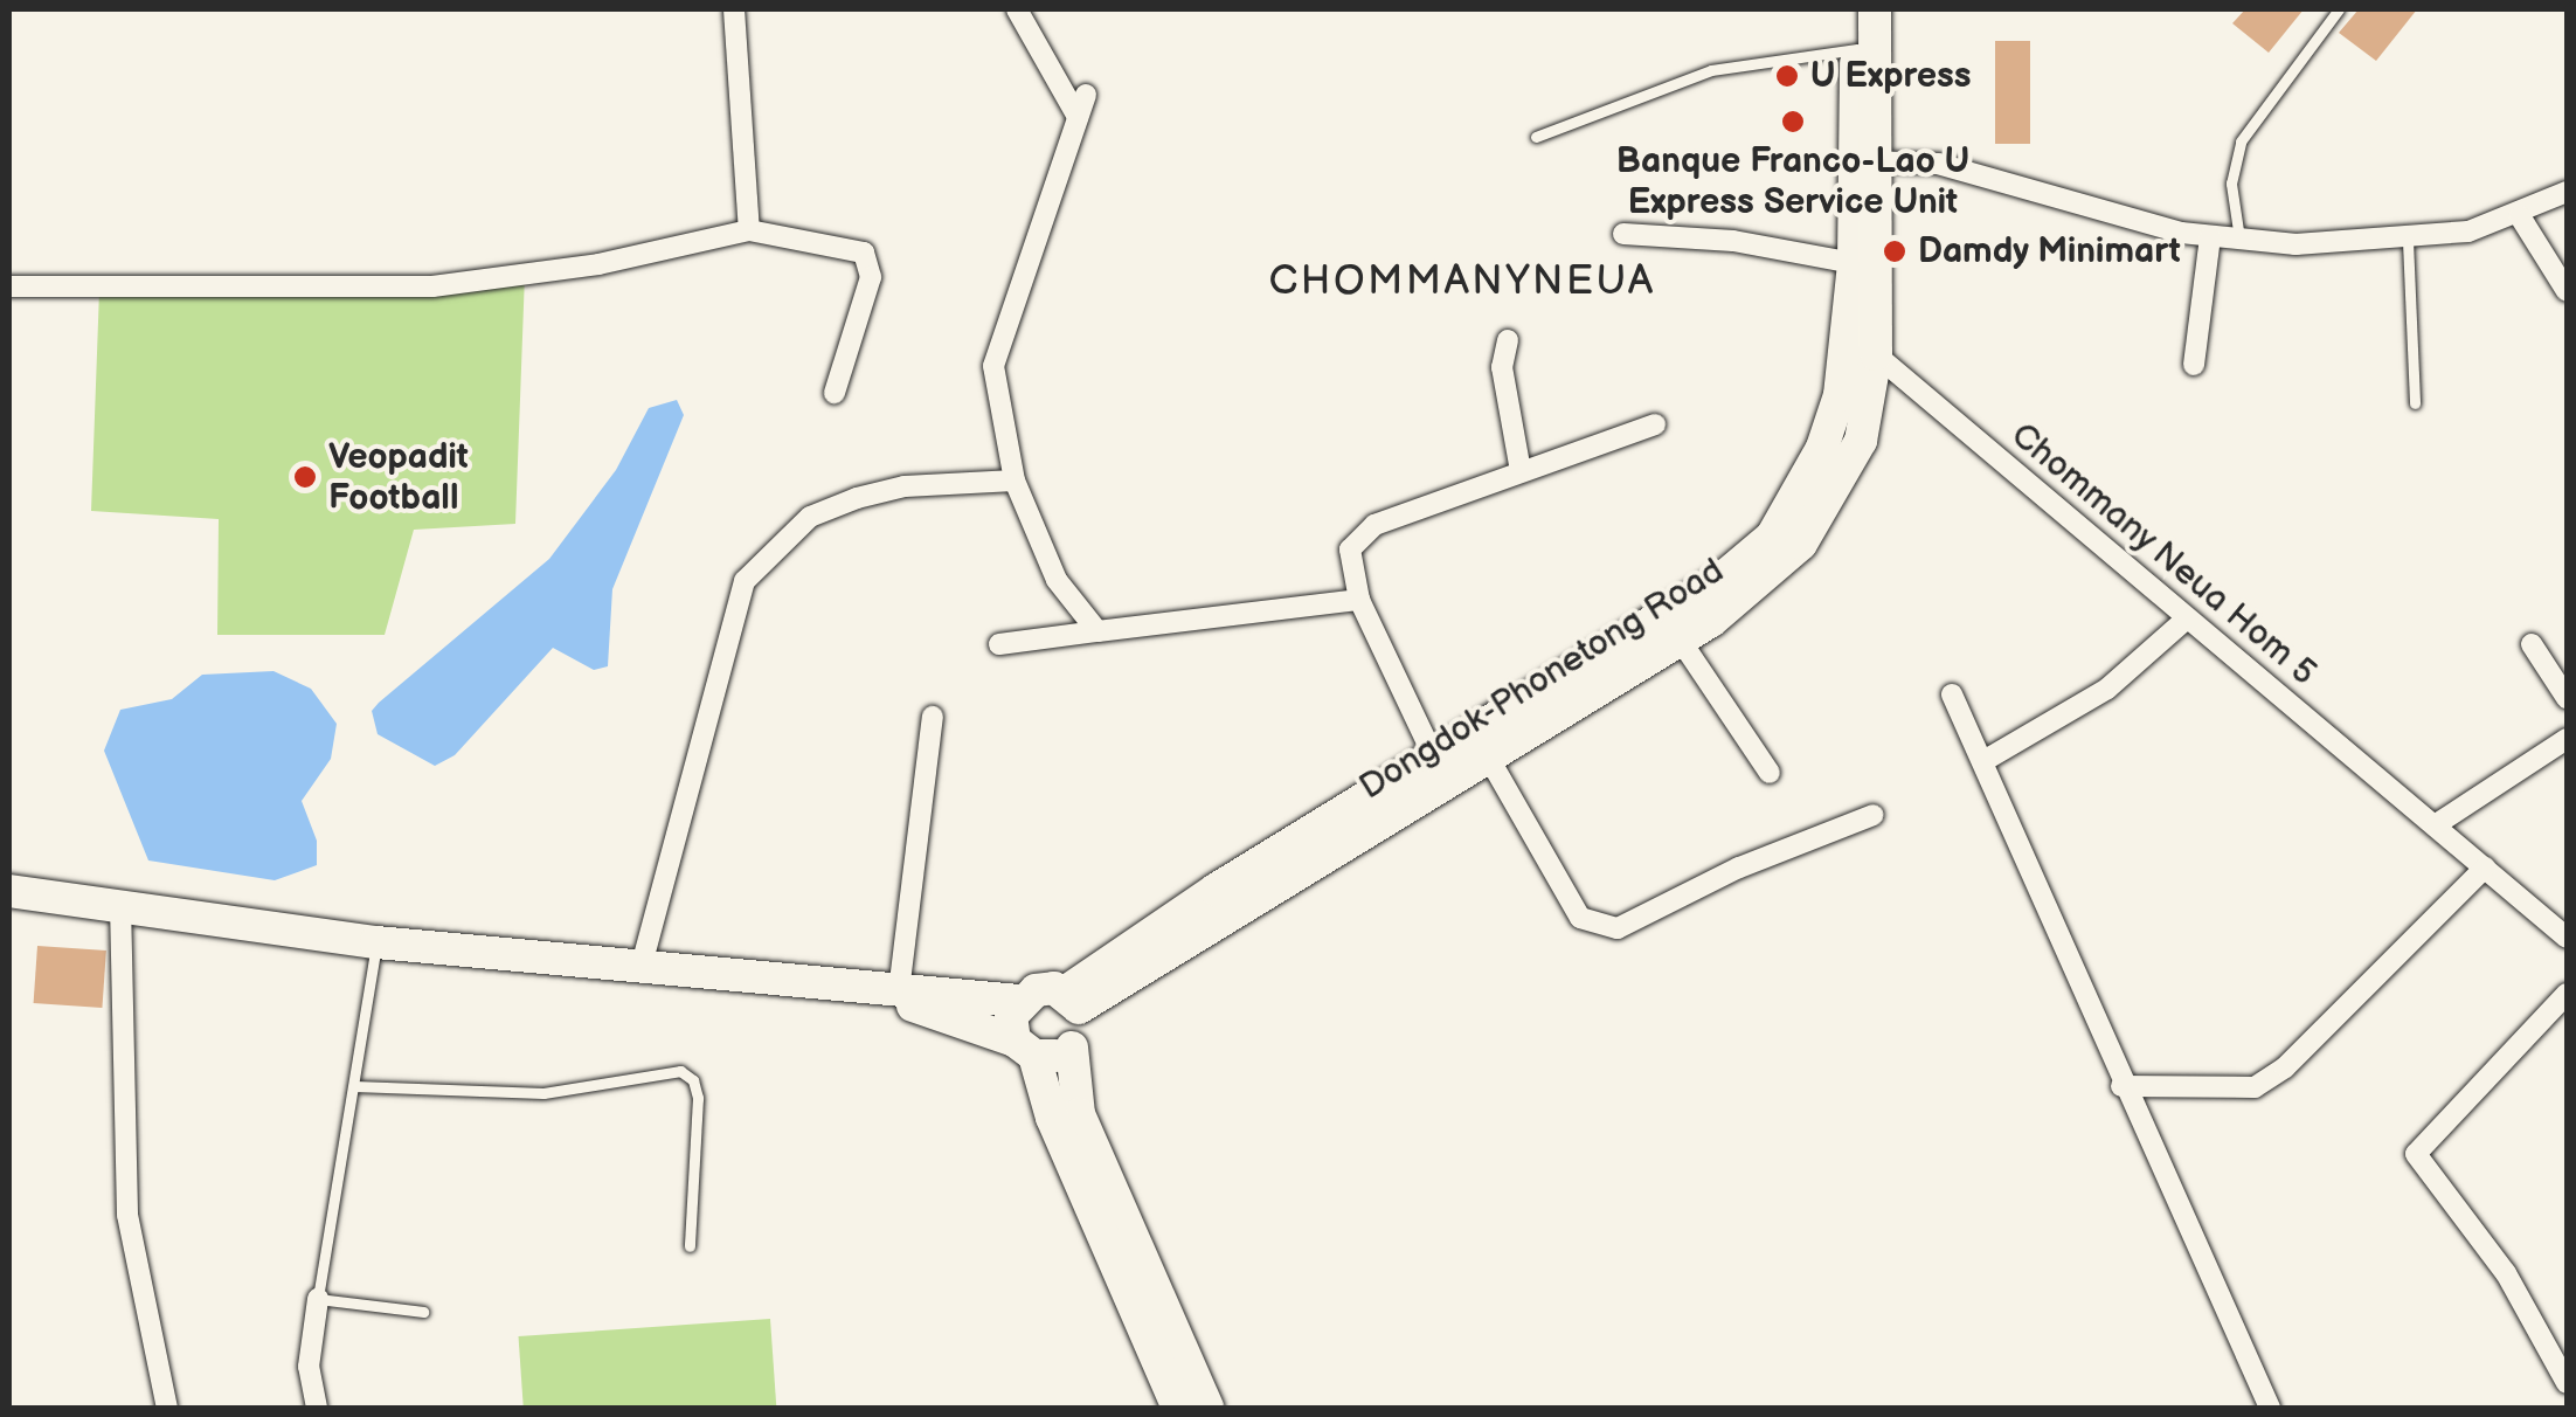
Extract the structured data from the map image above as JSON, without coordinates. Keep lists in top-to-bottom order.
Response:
{
  "streets": {
    "main road": ["Dongdok-Phonetong Road"],
    "street": ["Chommany Neua Hom 5"]
  },
  "crossings": [
    ["Chommany Neua Hom 5", "Dongdok-Phonetong Road"]
  ],
  "districts": ["CHOMMANYNEUA"],
  "places": [
    "U Express",
    "Banque Franco-Lao U Express Service Unit",
    "Damdy Minimart",
    "Veopadit Football"
  ]
}
